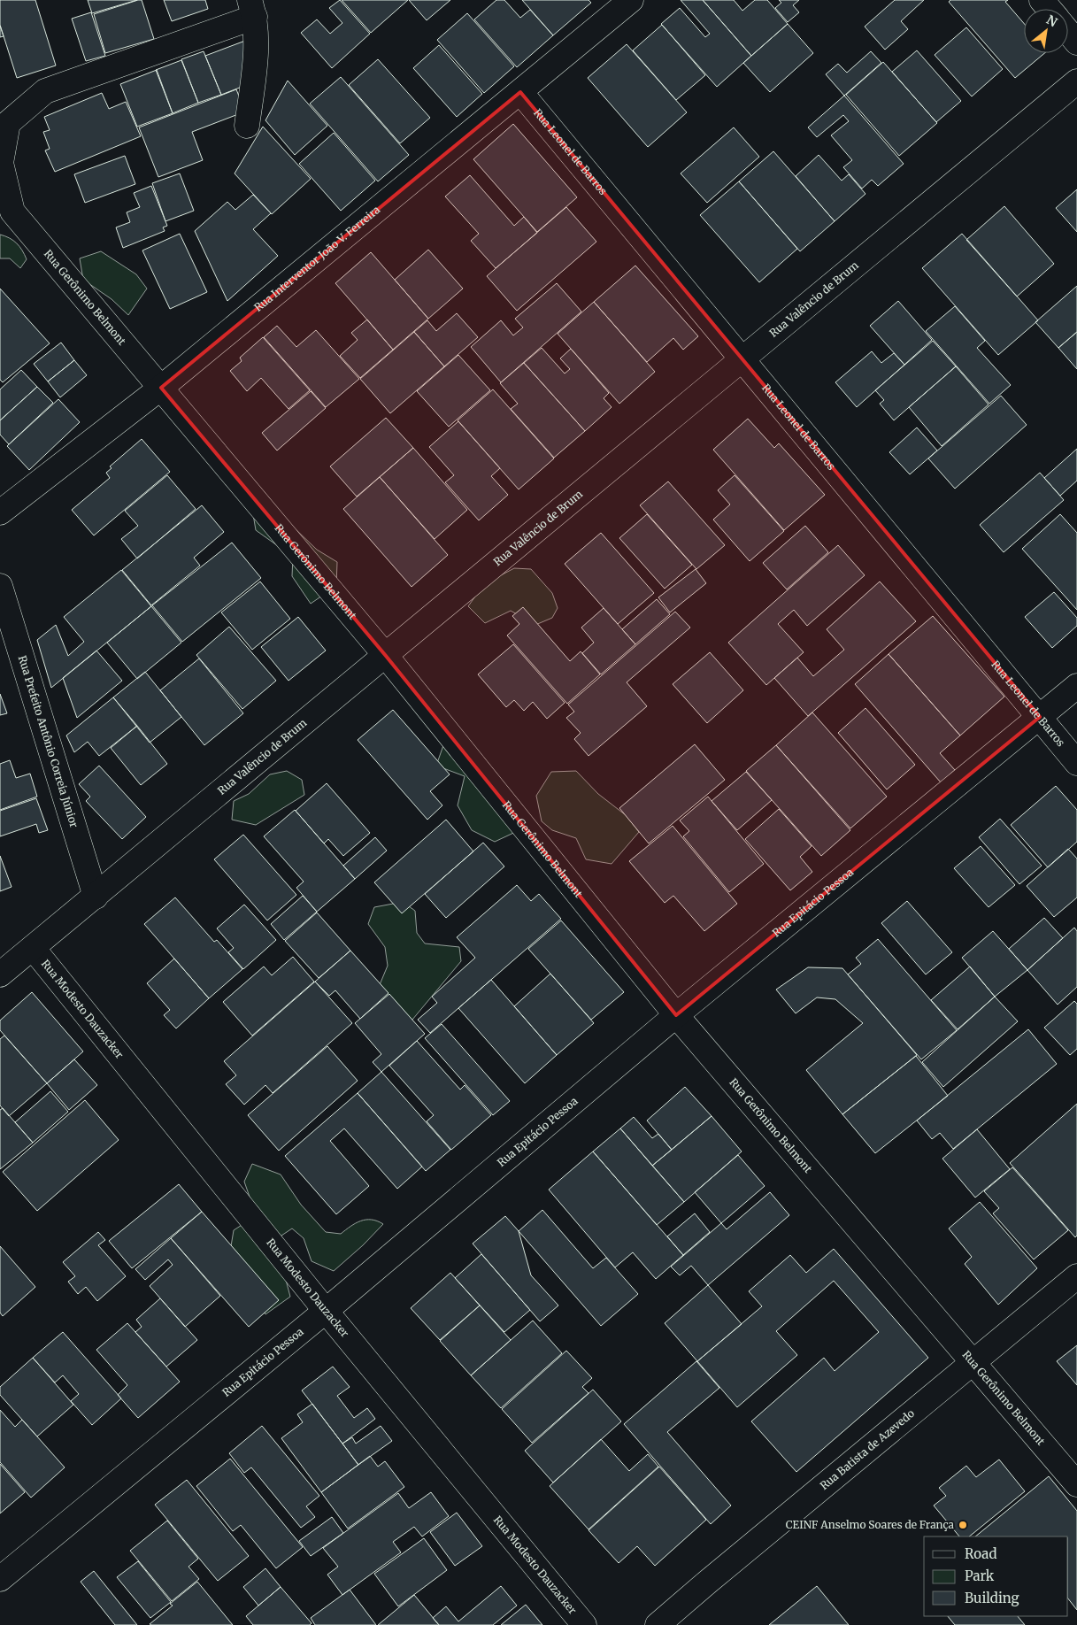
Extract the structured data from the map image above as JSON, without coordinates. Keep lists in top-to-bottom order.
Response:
{
  "streets": {
    "street": [
      "Rua Leonel de Barros",
      "Rua Interventor João V. Ferreira",
      "Rua Gerônimo Belmont",
      "Rua Valêncio de Brum",
      "Rua Prefeito Antônio Correia Júnior",
      "Rua Epitácio Pessoa",
      "Rua Modesto Dauzacker",
      "Rua Batista de Azevedo"
    ]
  },
  "crossings": [
    ["Rua Leonel de Barros", "Rua Interventor João V. Ferreira"],
    ["Rua Leonel de Barros", "Rua Valêncio de Brum"],
    ["Rua Leonel de Barros", "Rua Epitácio Pessoa"],
    ["Rua Interventor João V. Ferreira", "Rua Gerônimo Belmont"],
    ["Rua Gerônimo Belmont", "Rua Valêncio de Brum"],
    ["Rua Gerônimo Belmont", "Rua Epitácio Pessoa"],
    ["Rua Gerônimo Belmont", "Rua Batista de Azevedo"],
    ["Rua Valêncio de Brum", "Rua Prefeito Antônio Correia Júnior"],
    ["Rua Valêncio de Brum", "Rua Modesto Dauzacker"],
    ["Rua Epitácio Pessoa", "Rua Modesto Dauzacker"]
  ],
  "places": ["CEINF Anselmo Soares de França"],
  "legend": ["Road", "Park", "Building"],
  "north": "top right"
}
